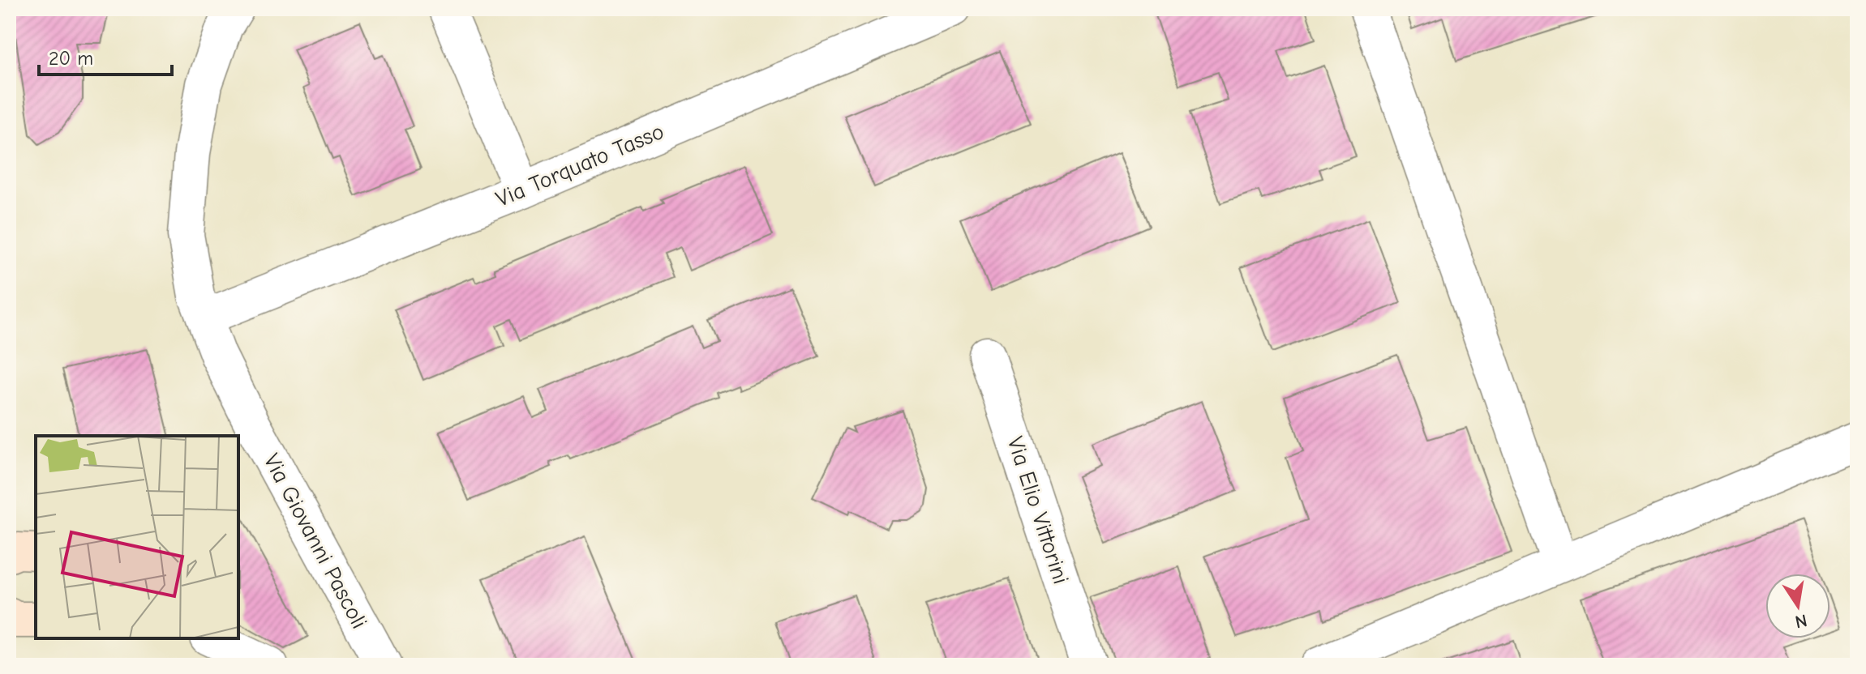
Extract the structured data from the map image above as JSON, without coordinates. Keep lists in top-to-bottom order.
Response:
{
  "streets": {
    "street": ["Via Torquato Tasso", "Via Elio Vittorini", "Via Giovanni Pascoli"]
  },
  "crossings": [
    ["Via Torquato Tasso", "Via Giovanni Pascoli"]
  ],
  "scale_bar": "20 m",
  "north": "bottom"
}
